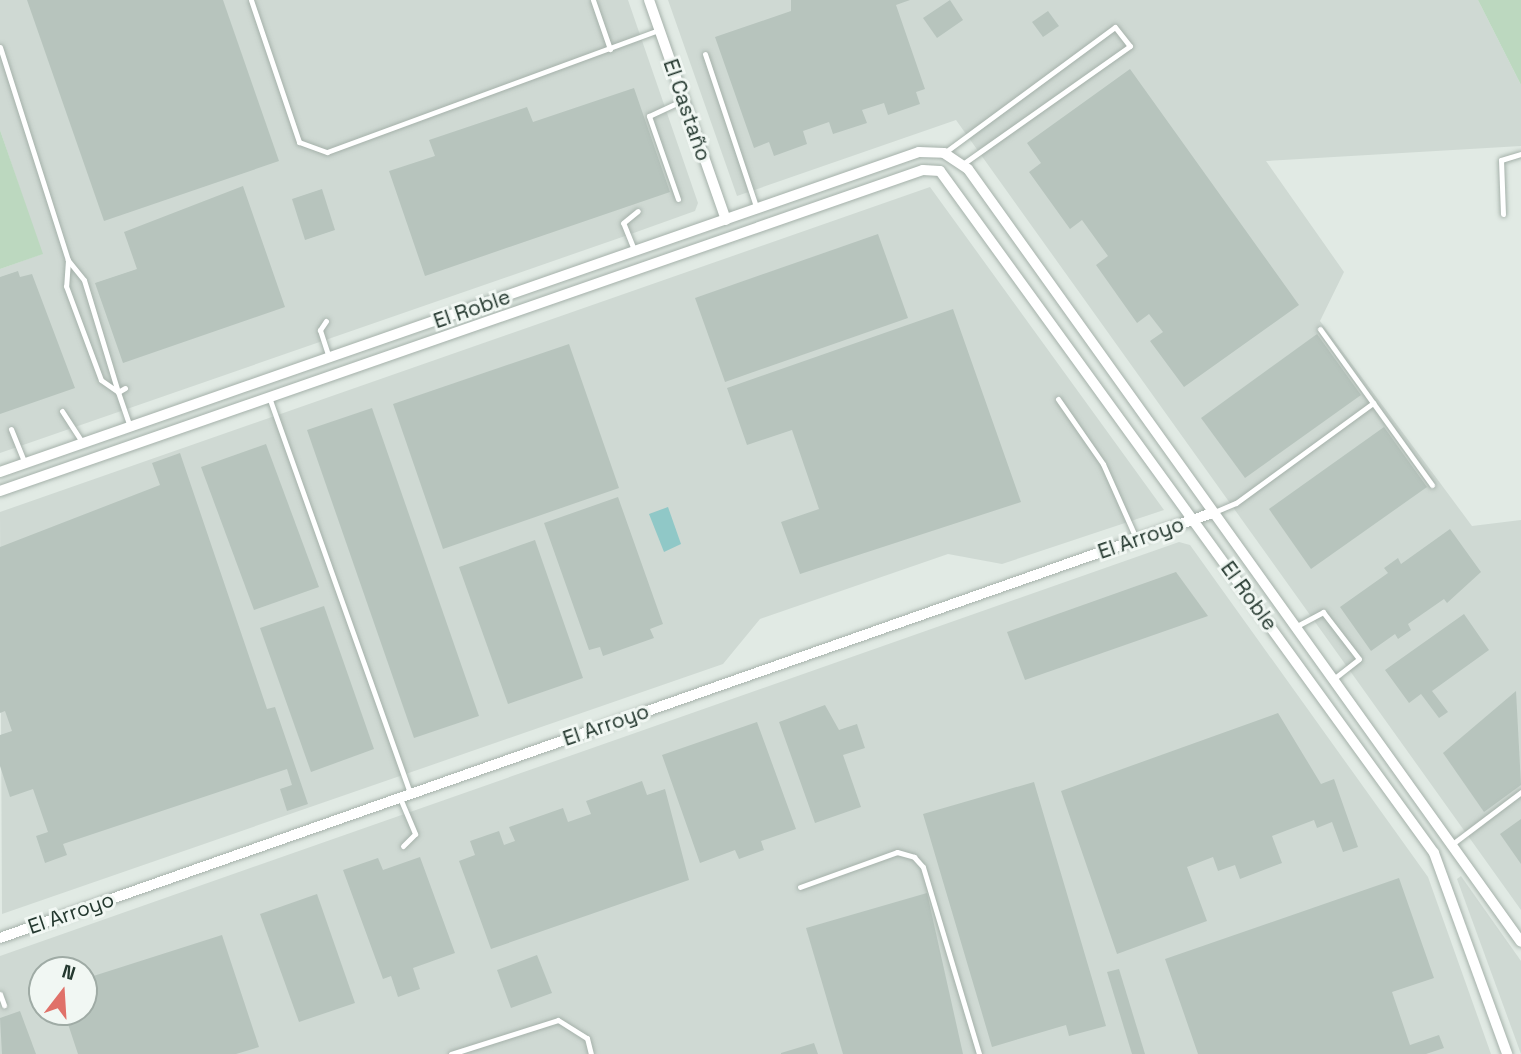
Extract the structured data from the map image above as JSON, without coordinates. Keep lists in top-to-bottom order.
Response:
{
  "streets": {
    "street": ["El Castaño", "El Roble", "El Arroyo"]
  },
  "crossings": [
    ["El Castaño", "El Roble"],
    ["El Roble", "El Arroyo"]
  ],
  "north": "top"
}
